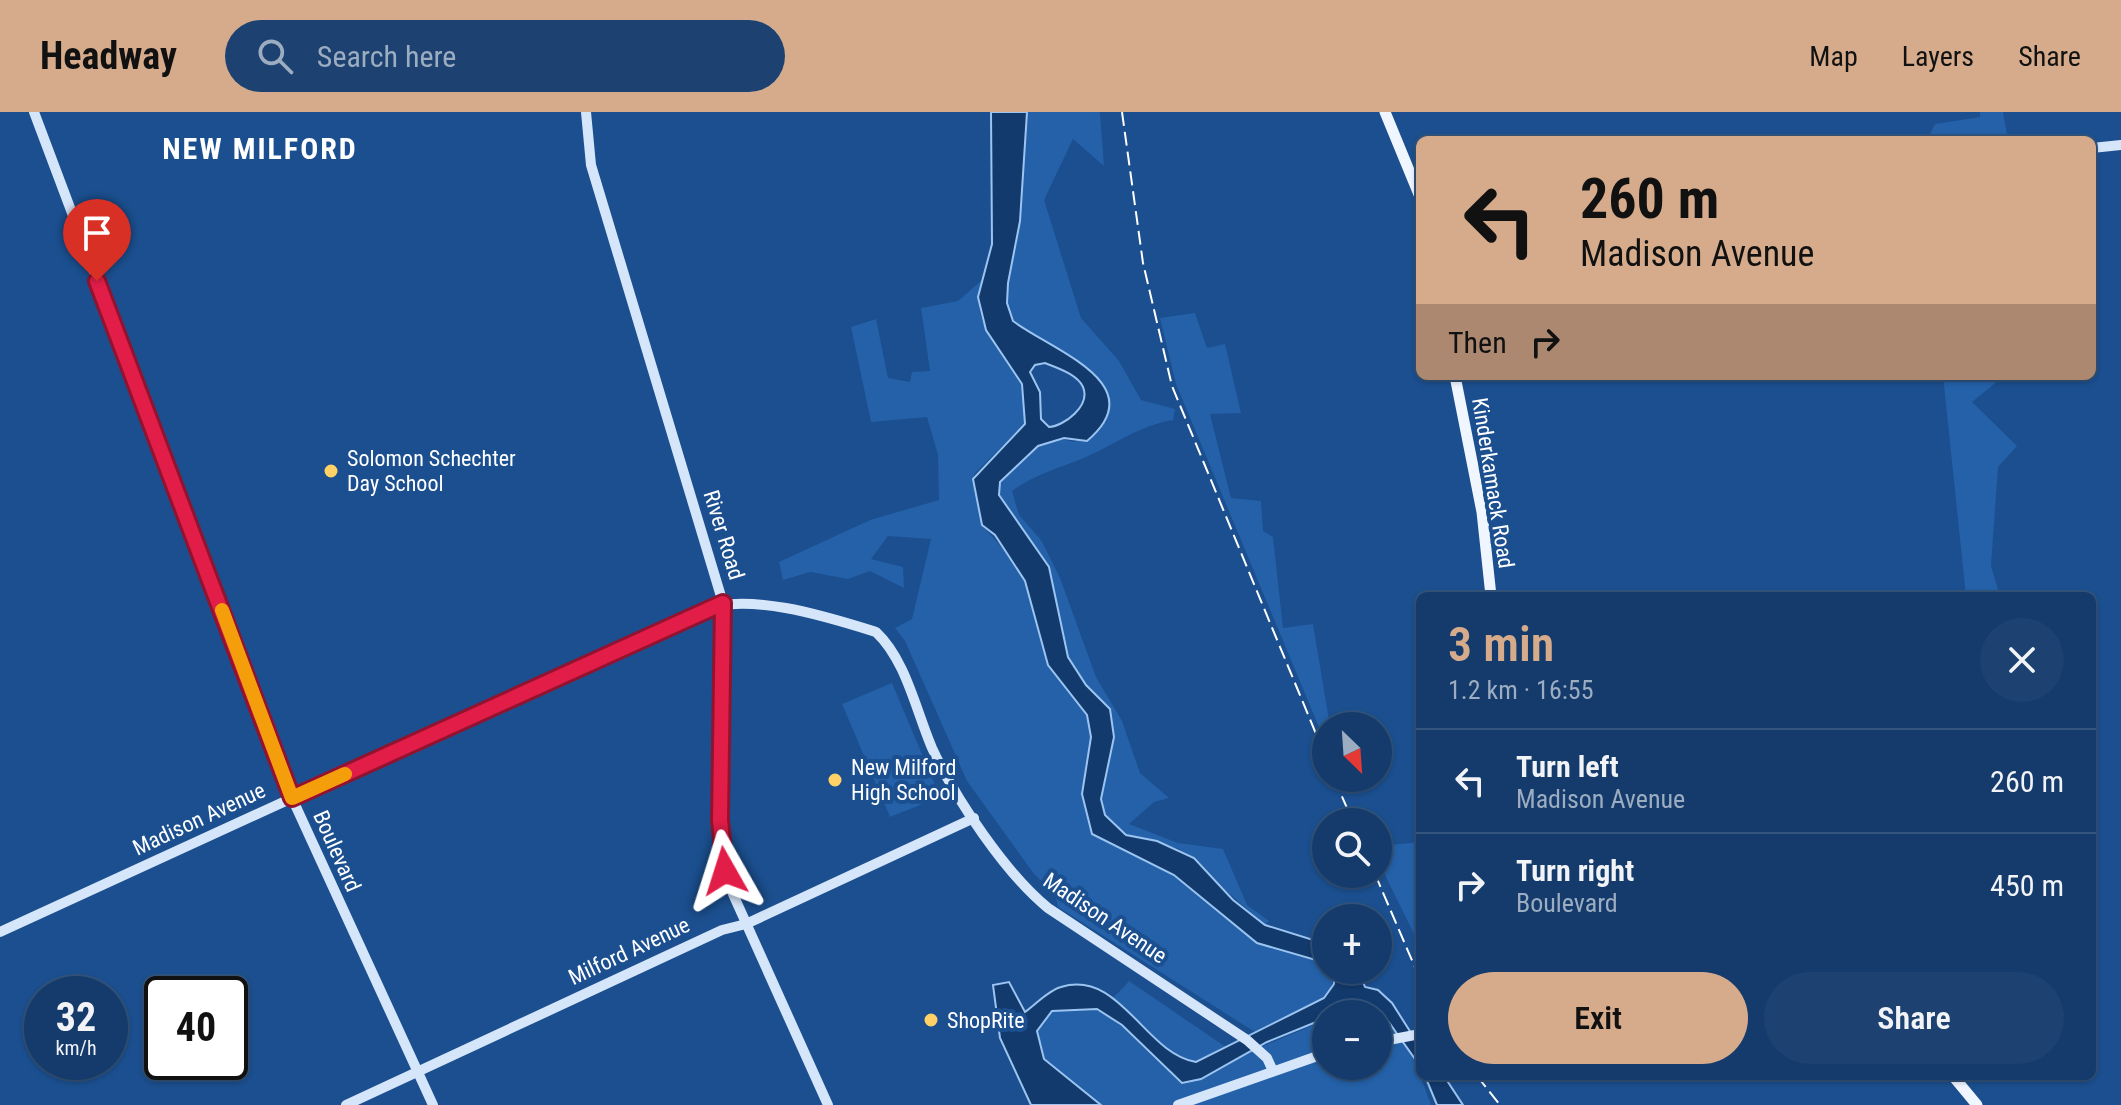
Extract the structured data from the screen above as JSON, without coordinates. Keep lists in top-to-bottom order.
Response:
{
  "streets": {
    "main road": ["Kinderkamack Road"],
    "street": [
      "River Road",
      "Madison Avenue",
      "Boulevard",
      "Milford Avenue"
    ]
  },
  "crossings": [
    ["River Road", "Madison Avenue"],
    ["River Road", "Milford Avenue"],
    ["Madison Avenue", "Boulevard"],
    ["Madison Avenue", "Milford Avenue"],
    ["Boulevard", "Milford Avenue"]
  ],
  "districts": ["NEW MILFORD"],
  "places": ["Solomon Schechter Day School", "New Milford High School", "ShopRite"],
  "north": "bottom right",
  "page": {
    "header": "Headway",
    "search": "Search here",
    "nav": ["Map", "Layers", "Share"],
    "turn": ["260 m", "Madison Avenue"],
    "then": "Then",
    "heading": ["3 min", "1.2 km · 16:55"],
    "map_buttons": ["+", "−"],
    "list": [
      {
        "name": "Turn left",
        "note": "Madison Avenue",
        "value": "260 m"
      },
      {
        "name": "Turn right",
        "note": "Boulevard",
        "value": "450 m"
      }
    ],
    "buttons": ["Exit", "Share"],
    "speed": "32 km/h",
    "limit": "40"
  }
}
